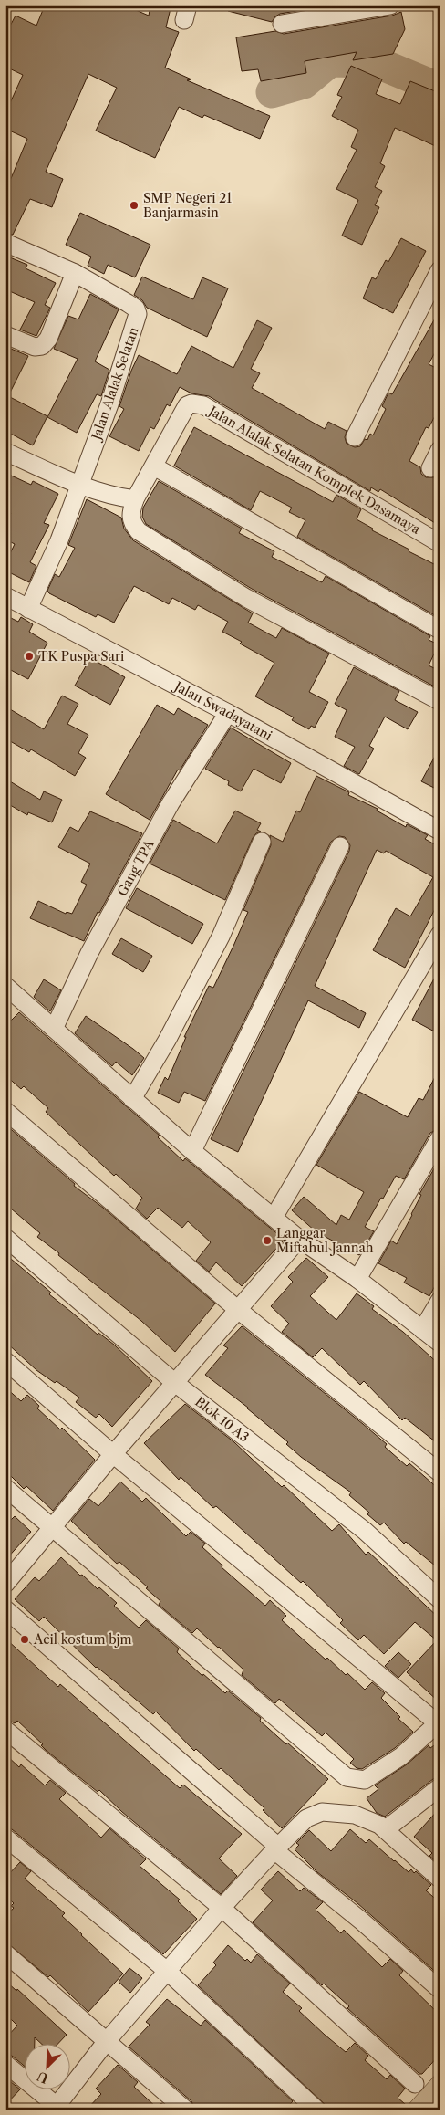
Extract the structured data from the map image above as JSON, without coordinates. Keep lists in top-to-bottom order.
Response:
{
  "streets": {
    "street": [
      "Jalan Alalak Selatan",
      "Jalan Alalak Selatan Komplek Dasamaya",
      "Jalan Swadayatani",
      "Gang TPA",
      "Blok 10 A3"
    ]
  },
  "crossings": [
    ["Jalan Alalak Selatan", "Jalan Swadayatani"],
    ["Jalan Swadayatani", "Gang TPA"]
  ],
  "places": [
    "SMP Negeri 21 Banjarmasin",
    "TK Puspa Sari",
    "Langgar Miftahul Jannah",
    "Acil kostum bjm"
  ],
  "north": "bottom left"
}
